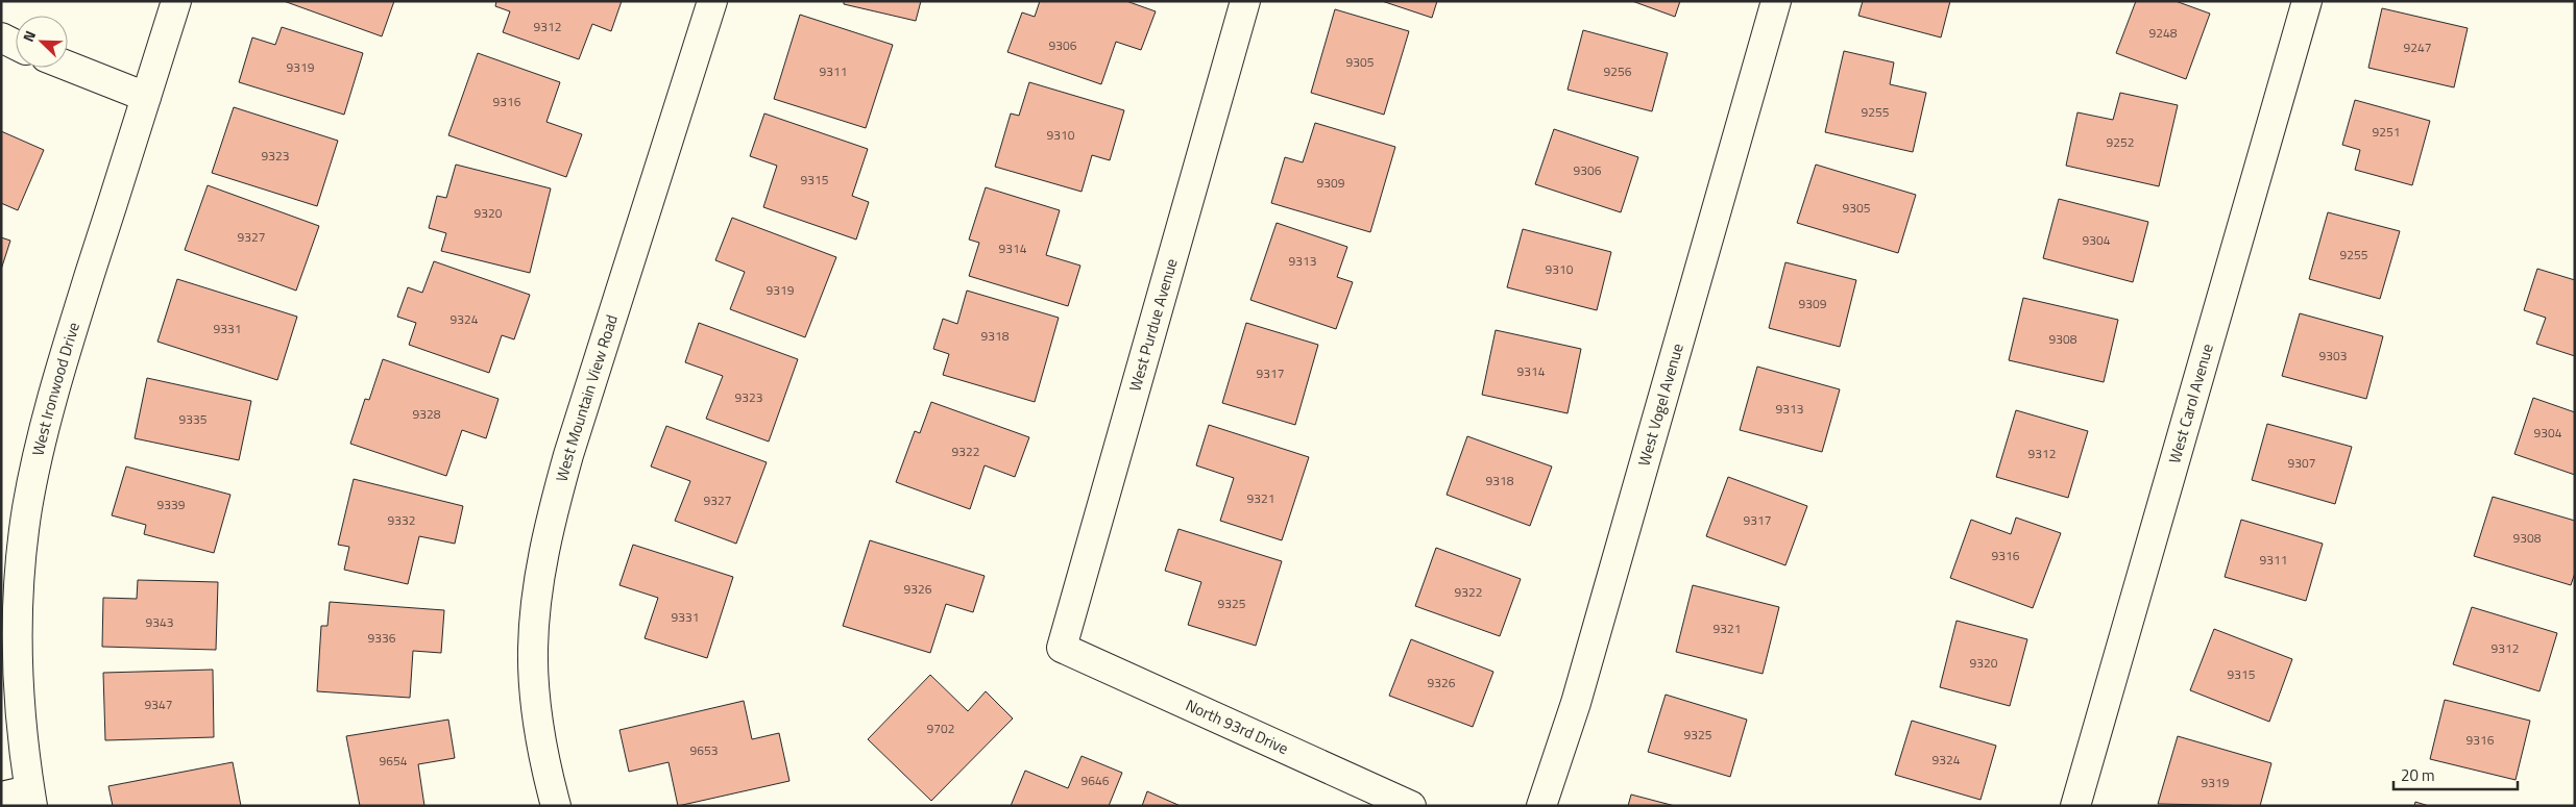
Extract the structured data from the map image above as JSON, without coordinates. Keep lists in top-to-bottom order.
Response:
{
  "streets": {
    "street": [
      "West Purdue Avenue",
      "West Ironwood Drive",
      "West Mountain View Road",
      "West Vogel Avenue",
      "West Carol Avenue",
      "North 93rd Drive"
    ]
  },
  "crossings": [
    ["West Purdue Avenue", "North 93rd Drive"]
  ],
  "house_numbers": [
    "9312",
    "9248",
    "9306",
    "9247",
    "9305",
    "9319",
    "9311",
    "9256",
    "9316",
    "9255",
    "9251",
    "9310",
    "9252",
    "9323",
    "9306",
    "9315",
    "9309",
    "9305",
    "9320",
    "9327",
    "9304",
    "9314",
    "9255",
    "9313",
    "9310",
    "9319",
    "9309",
    "9324",
    "9331",
    "9318",
    "9308",
    "9303",
    "9314",
    "9317",
    "9323",
    "9313",
    "9328",
    "9335",
    "9304",
    "9322",
    "9312",
    "9307",
    "9318",
    "9321",
    "9327",
    "9339",
    "9332",
    "9317",
    "9308",
    "9316",
    "9311",
    "9326",
    "9322",
    "9325",
    "9331",
    "9343",
    "9321",
    "9336",
    "9312",
    "9320",
    "9315",
    "9326",
    "9347",
    "9702",
    "9325",
    "9316",
    "9653",
    "9324",
    "9654",
    "9646",
    "9319"
  ],
  "scale_bar": "20 m",
  "north": "top left"
}
